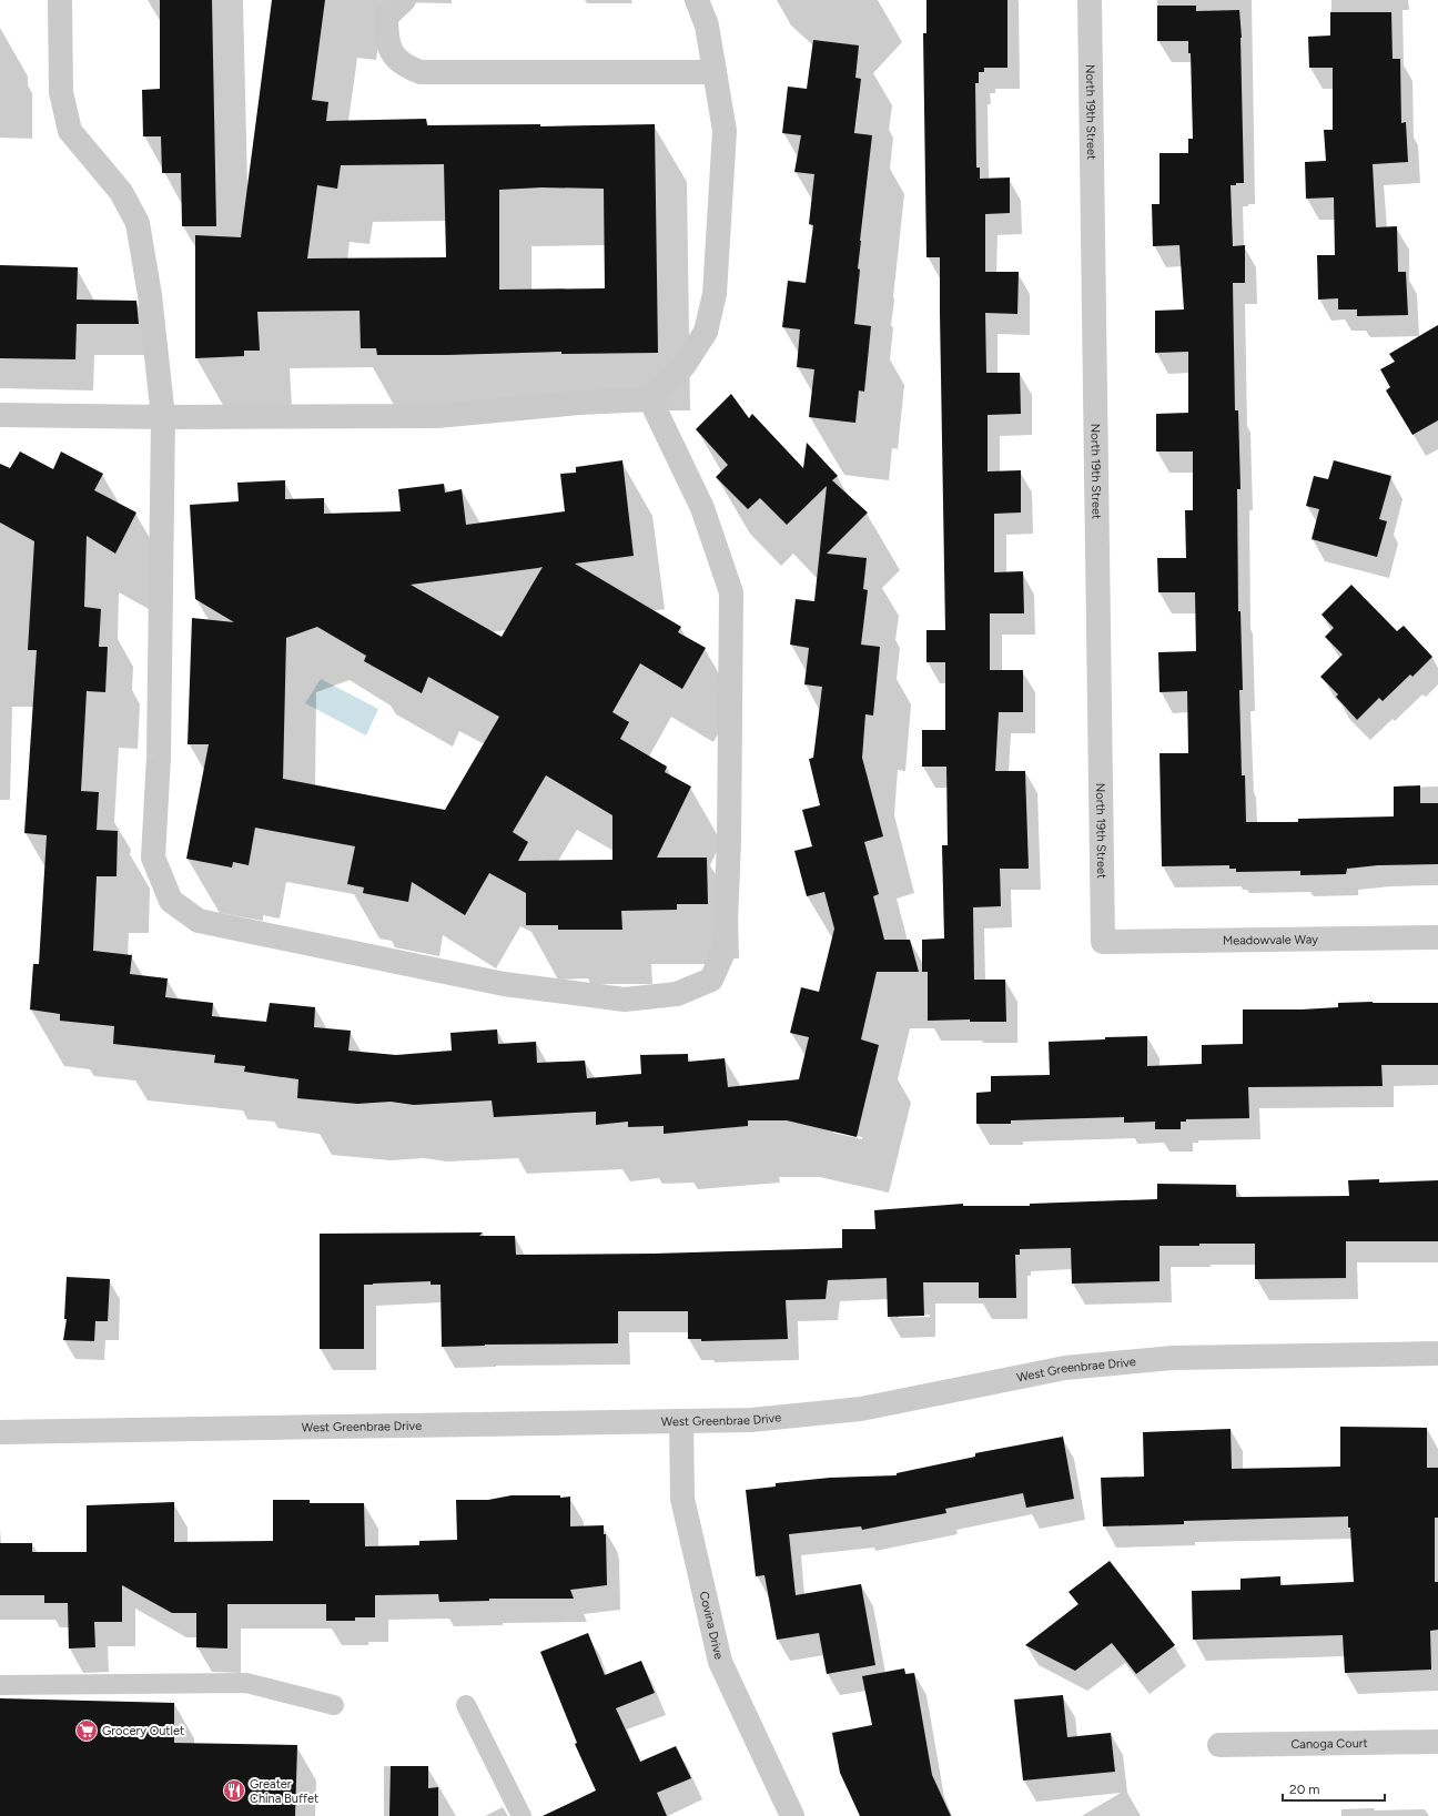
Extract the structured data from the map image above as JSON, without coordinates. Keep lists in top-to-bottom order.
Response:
{
  "streets": {
    "street": [
      "North 19th Street",
      "Meadowvale Way",
      "West Greenbrae Drive",
      "Covina Drive",
      "Canoga Court"
    ]
  },
  "crossings": [
    ["North 19th Street", "Meadowvale Way"],
    ["West Greenbrae Drive", "Covina Drive"]
  ],
  "places": {
    "supermarket": ["Grocery Outlet"],
    "restaurant": ["Greater China Buffet"]
  },
  "scale_bar": "20 m"
}
